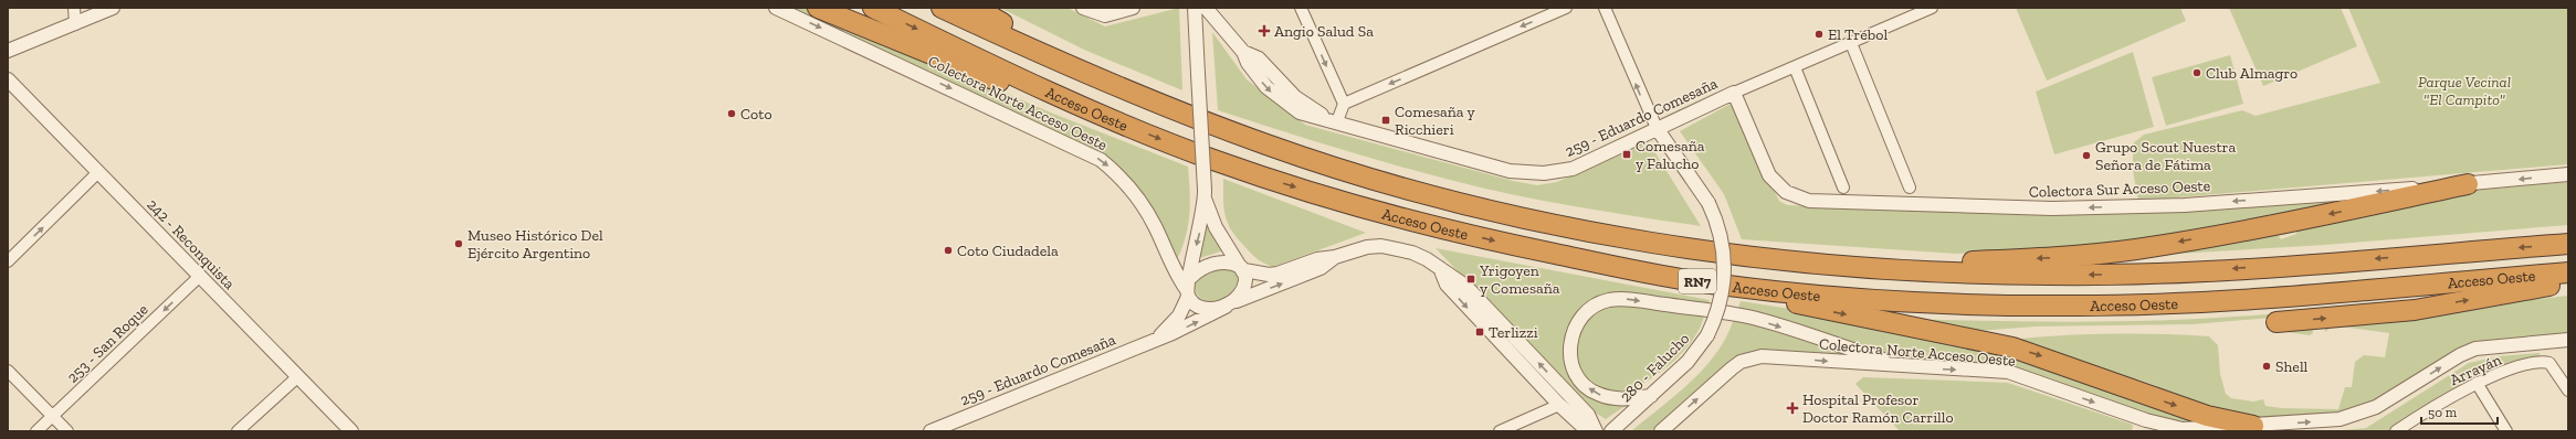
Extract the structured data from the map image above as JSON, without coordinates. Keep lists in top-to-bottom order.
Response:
{
  "streets": {
    "highway": ["Acceso Oeste", "RN7"],
    "street": [
      "Colectora Norte Acceso Oeste",
      "259 - Eduardo Comesaña",
      "Colectora Sur Acceso Oeste",
      "242 - Reconquista",
      "253 - San Roque",
      "280 - Falucho",
      "Arrayán"
    ]
  },
  "crossings": [
    ["Colectora Norte Acceso Oeste", "259 - Eduardo Comesaña"],
    ["259 - Eduardo Comesaña", "Colectora Sur Acceso Oeste"],
    ["259 - Eduardo Comesaña", "280 - Falucho"],
    ["242 - Reconquista", "253 - San Roque"]
  ],
  "one_way": ["Colectora Norte Acceso Oeste", "Colectora Sur Acceso Oeste", "253 - San Roque"],
  "parks": ["Parque Vecinal \"El Campito\""],
  "places": {
    "health": ["Angio Salud Sa", "Hospital Profesor Doctor Ramón Carrillo"],
    "other": [
      "El Trébol",
      "Club Almagro",
      "Coto",
      "Grupo Scout Nuestra Señora de Fátima",
      "Museo Histórico Del Ejército Argentino",
      "Coto Ciudadela",
      "Shell"
    ],
    "transit": [
      "Comesaña y Ricchieri",
      "Comesaña y Falucho",
      "Yrigoyen y Comesaña",
      "Terlizzi"
    ]
  },
  "scale_bar": "50 m"
}
